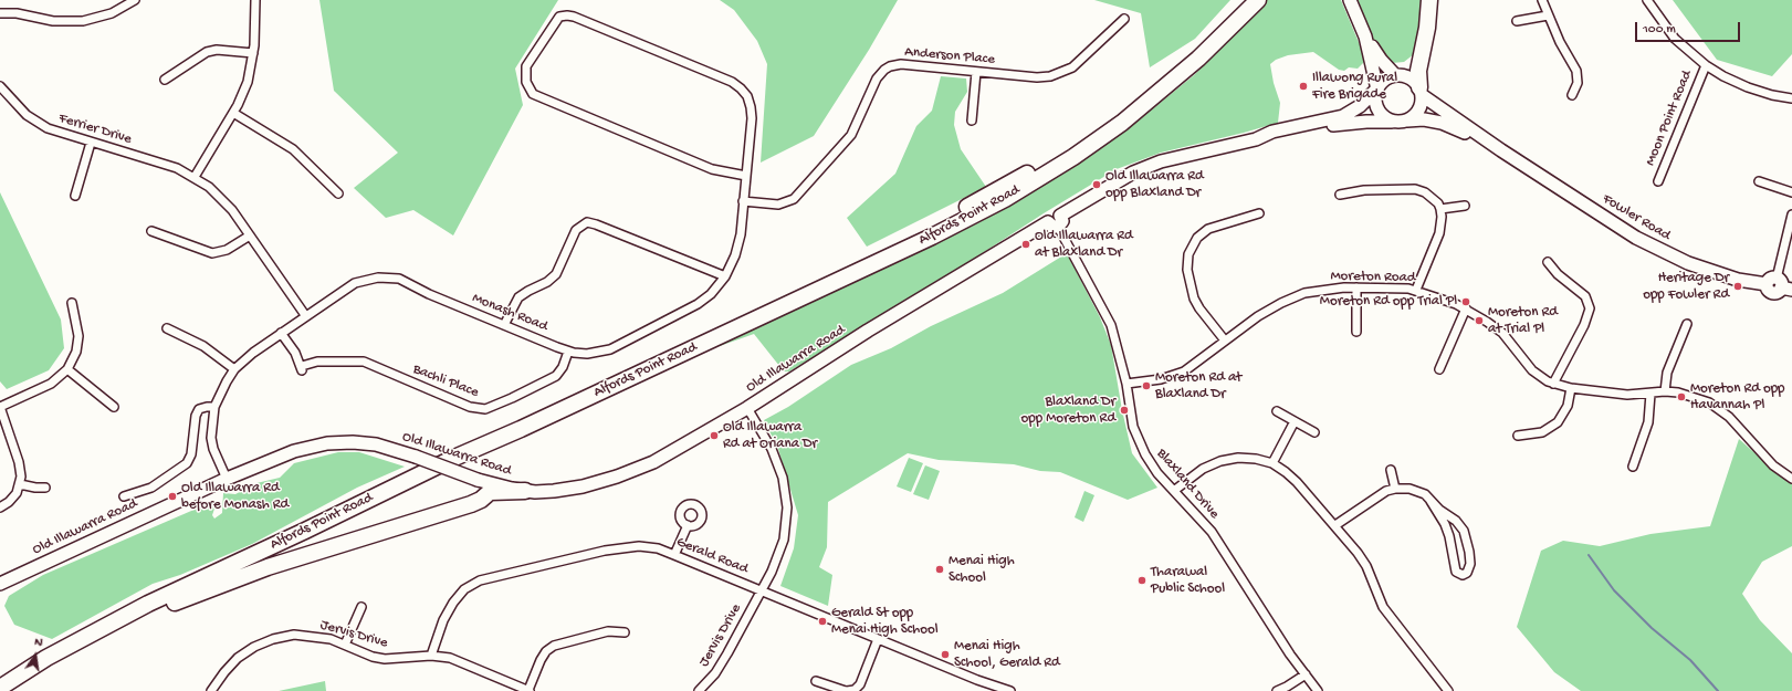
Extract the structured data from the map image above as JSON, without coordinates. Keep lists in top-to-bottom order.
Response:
{
  "streets": {
    "highway": ["Alfords Point Road"],
    "street": [
      "Anderson Place",
      "Moon Point Road",
      "Ferrier Drive",
      "Fowler Road",
      "Moreton Road",
      "Monash Road",
      "Old Illawarra Road",
      "Bachli Place",
      "Blaxland Drive",
      "Gerald Road",
      "Jervis Drive"
    ]
  },
  "crossings": [
    ["Anderson Place", "Monash Road"],
    ["Ferrier Drive", "Monash Road"],
    ["Fowler Road", "Old Illawarra Road"],
    ["Moreton Road", "Blaxland Drive"],
    ["Monash Road", "Old Illawarra Road"],
    ["Monash Road", "Bachli Place"],
    ["Old Illawarra Road", "Blaxland Drive"],
    ["Old Illawarra Road", "Jervis Drive"],
    ["Gerald Road", "Jervis Drive"]
  ],
  "places": [
    "Illawong Rural Fire Brigade",
    "Old Illawarra Rd opp Blaxland Dr",
    "Old Illawarra Rd at Blaxland Dr",
    "Heritage Dr opp Fowler Rd",
    "Moreton Rd opp Trial Pl",
    "Moreton Rd at Trial Pl",
    "Moreton Rd at Blaxland Dr",
    "Moreton Rd opp Havannah Pl",
    "Blaxland Dr opp Moreton Rd",
    "Old Illawarra Rd at Oriana Dr",
    "Old Illawarra Rd before Monash Rd",
    "Menai High School",
    "Tharawal Public School",
    "Gerald St opp Menai High School",
    "Menai High School, Gerald Rd"
  ],
  "scale_bar": "100 m",
  "north": "top"
}
